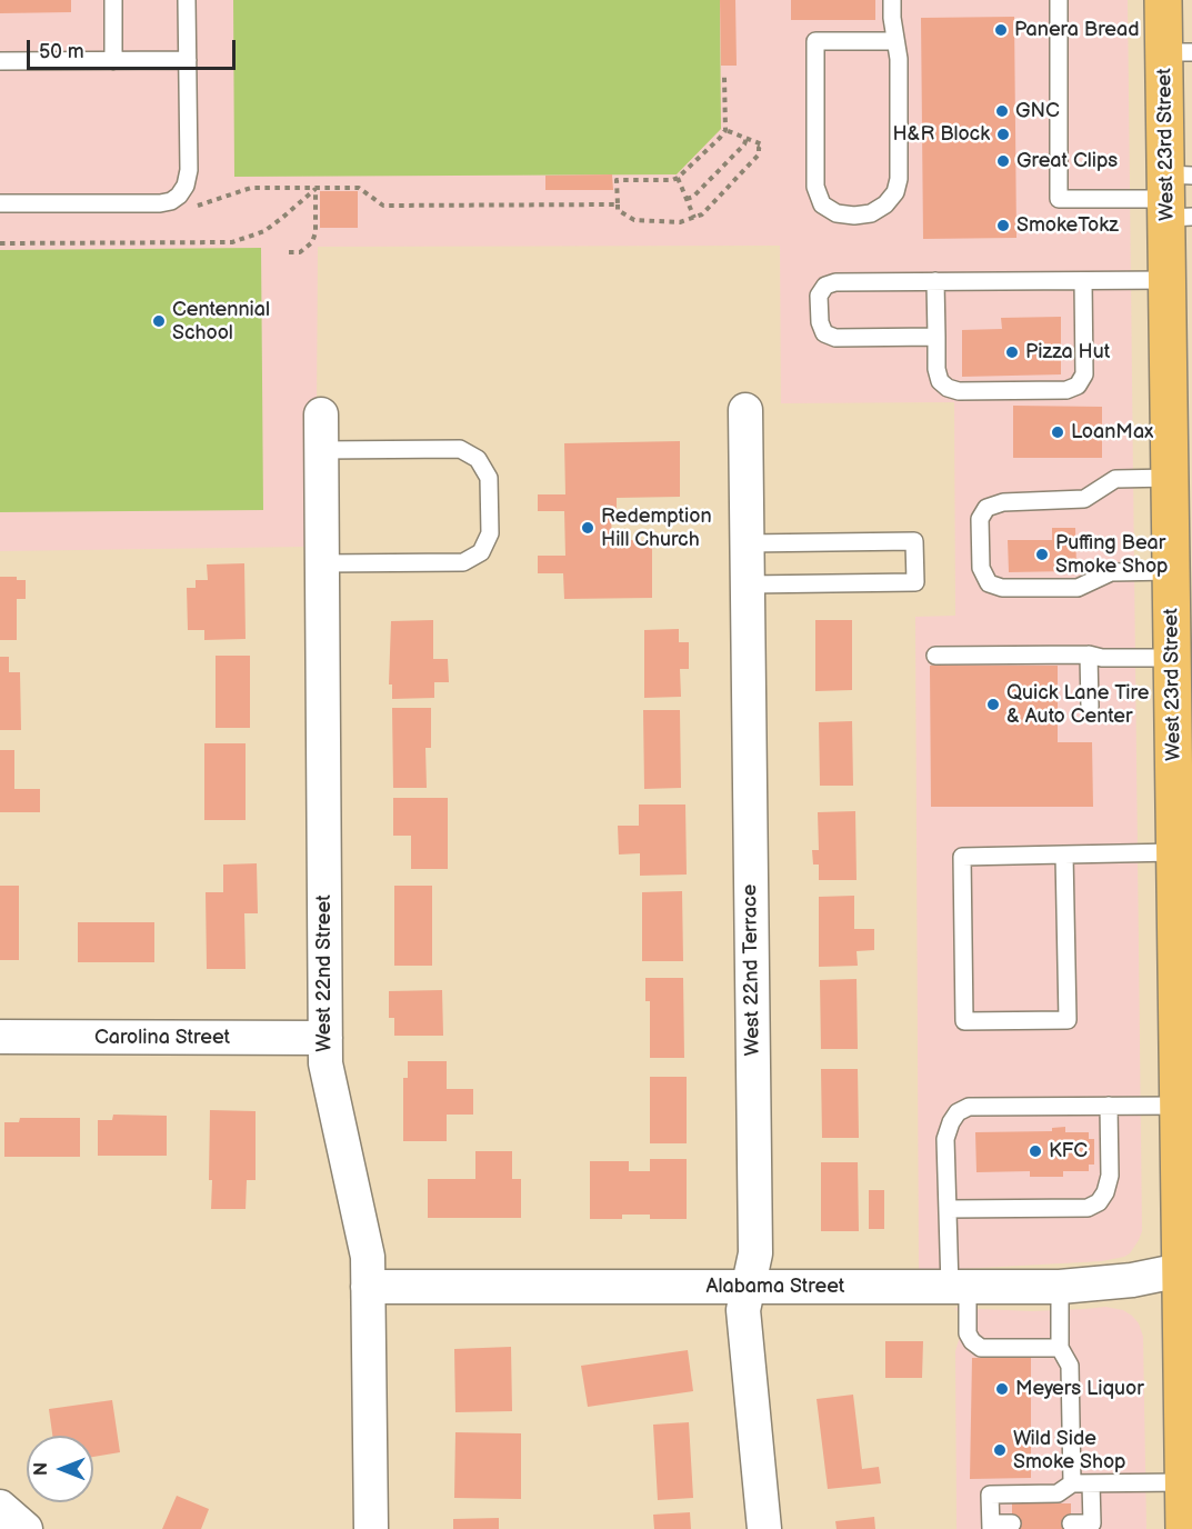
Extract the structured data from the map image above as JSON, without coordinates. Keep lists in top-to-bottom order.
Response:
{
  "streets": {
    "main road": ["West 23rd Street"],
    "street": [
      "West 22nd Terrace",
      "West 22nd Street",
      "Carolina Street",
      "Alabama Street"
    ]
  },
  "crossings": [
    ["West 23rd Street", "Alabama Street"],
    ["West 22nd Terrace", "Alabama Street"],
    ["West 22nd Street", "Carolina Street"],
    ["West 22nd Street", "Alabama Street"]
  ],
  "places": [
    "Panera Bread",
    "GNC",
    "H&R Block",
    "Great Clips",
    "SmokeTokz",
    "Centennial School",
    "Pizza Hut",
    "LoanMax",
    "Redemption Hill Church",
    "Puffing Bear Smoke Shop",
    "Quick Lane Tire & Auto Center",
    "KFC",
    "Meyers Liquor",
    "Wild Side Smoke Shop"
  ],
  "scale_bar": "50 m",
  "north": "left"
}
